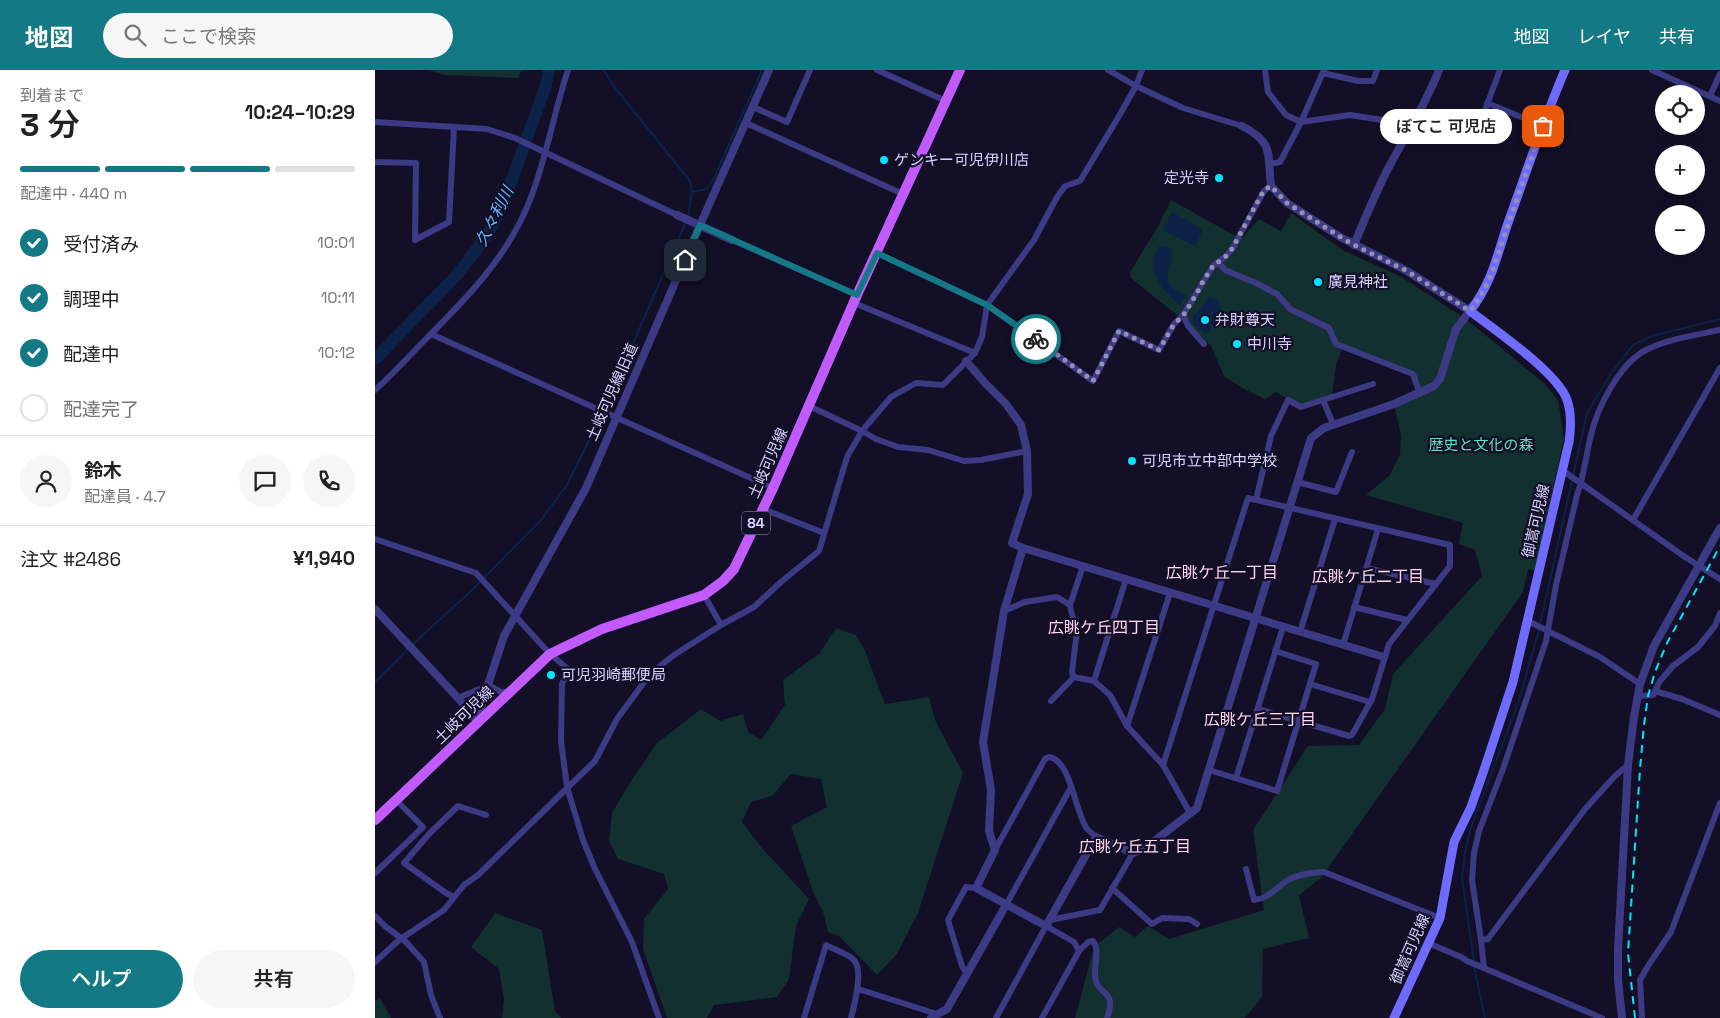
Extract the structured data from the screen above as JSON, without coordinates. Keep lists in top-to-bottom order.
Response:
{
  "streets": {
    "main road": ["土岐可児線", "御嵩可児線", "84"],
    "street": ["土岐可児線旧道"]
  },
  "crossings": [
    ["土岐可児線旧道", "土岐可児線"]
  ],
  "districts": [
    "広眺ケ丘一丁目",
    "広眺ケ丘二丁目",
    "広眺ケ丘四丁目",
    "広眺ケ丘三丁目",
    "広眺ケ丘五丁目"
  ],
  "water": ["久々利川"],
  "parks": ["歴史と文化の森"],
  "places": [
    "ぼてこ 可児店",
    "ゲンキー可児伊川店",
    "定光寺",
    "廣見神社",
    "弁財尊天",
    "中川寺",
    "可児市立中部中学校",
    "可児羽崎郵便局"
  ],
  "page": {
    "header": "地図",
    "search": "ここで検索",
    "nav": ["地図", "レイヤ", "共有"],
    "heading": ["3 分", "到着まで", "10:24–10:29"],
    "panel": [
      "鈴木",
      "配達員 · 4.7",
      "注文 #2486",
      "¥1,940"
    ],
    "map_buttons": ["+", "−"],
    "bubble": "ぼてこ 可児店",
    "bar": "配達中 · 440 m",
    "list": [
      ["受付済み", "10:01"],
      ["調理中", "10:11"],
      ["配達中", "10:12"],
      "配達完了"
    ],
    "buttons": ["ヘルプ", "共有"]
  }
}
